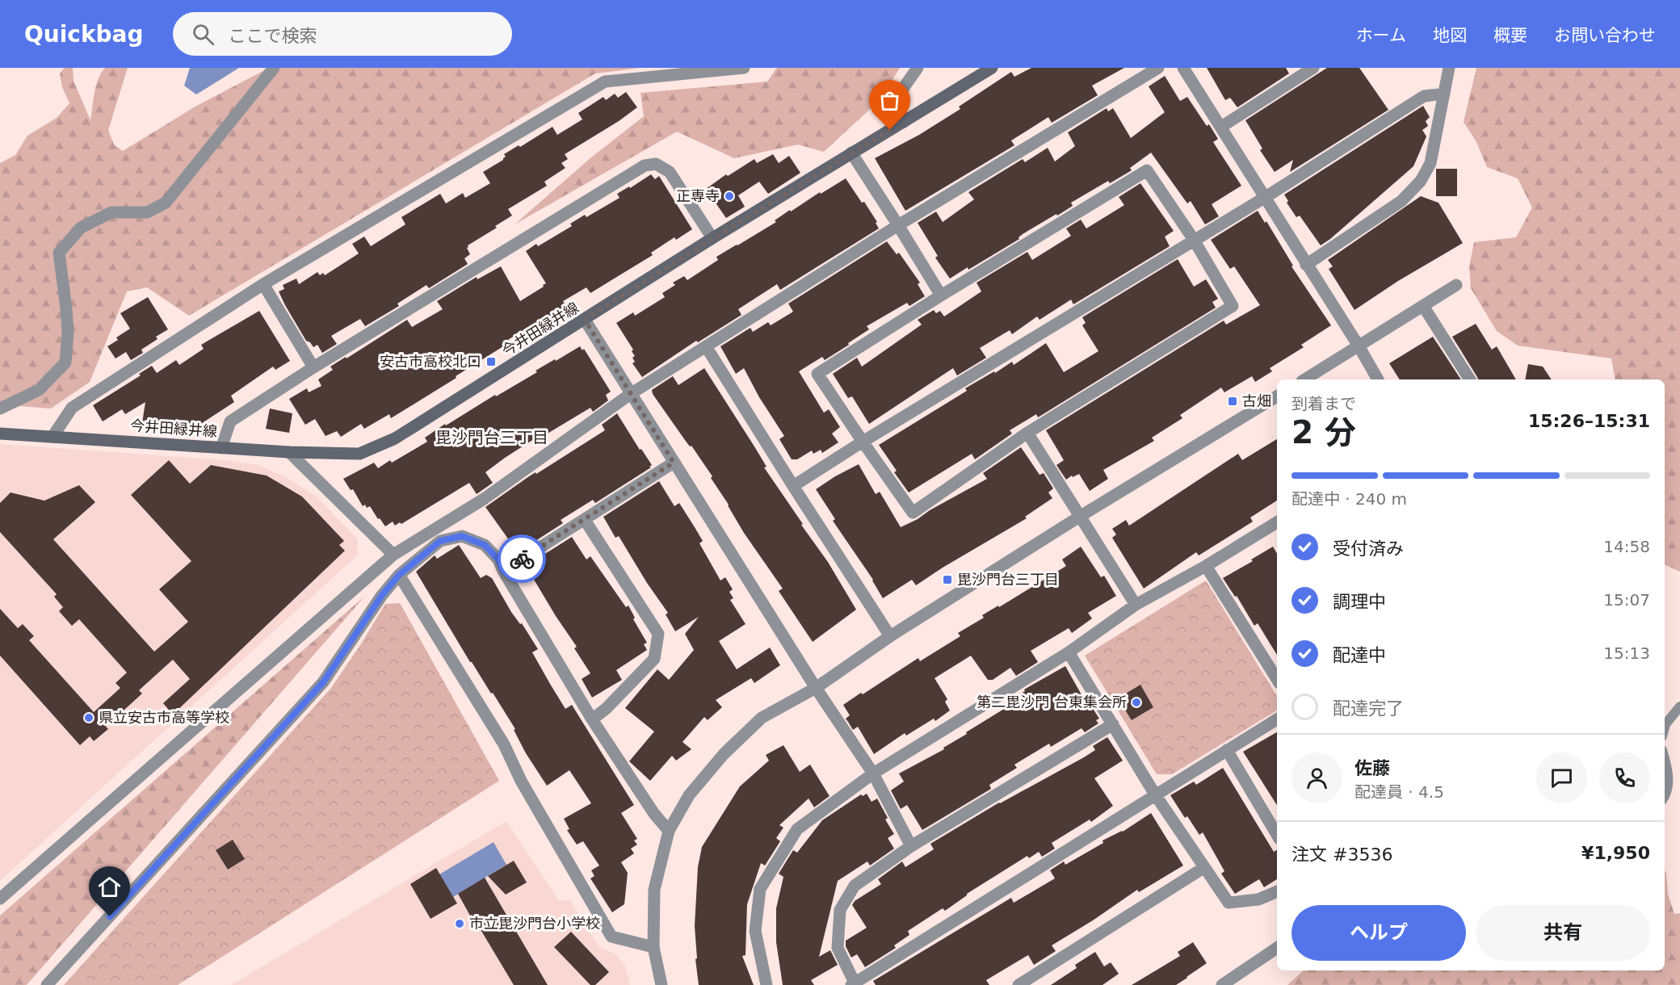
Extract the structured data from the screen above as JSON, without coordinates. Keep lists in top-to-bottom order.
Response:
{
  "streets": {
    "main road": ["今井田緑井線"]
  },
  "districts": ["毘沙門台三丁目"],
  "places": {
    "other": [
      "正専寺",
      "第二毘沙門 台東集会所",
      "県立安古市高等学校",
      "市立毘沙門台小学校"
    ],
    "transit": ["安古市高校北口", "古畑", "毘沙門台三丁目"]
  },
  "page": {
    "header": "Quickbag",
    "search": "ここで検索",
    "nav": [
      "ホーム",
      "地図",
      "概要",
      "お問い合わせ"
    ],
    "heading": ["2 分", "到着まで", "15:26–15:31"],
    "panel": [
      "佐藤",
      "配達員 · 4.5",
      "注文 #3536",
      "¥1,950"
    ],
    "bar": "配達中 · 240 m",
    "list": [
      ["受付済み", "14:58"],
      ["調理中", "15:07"],
      ["配達中", "15:13"],
      "配達完了"
    ],
    "buttons": ["ヘルプ", "共有"]
  }
}
